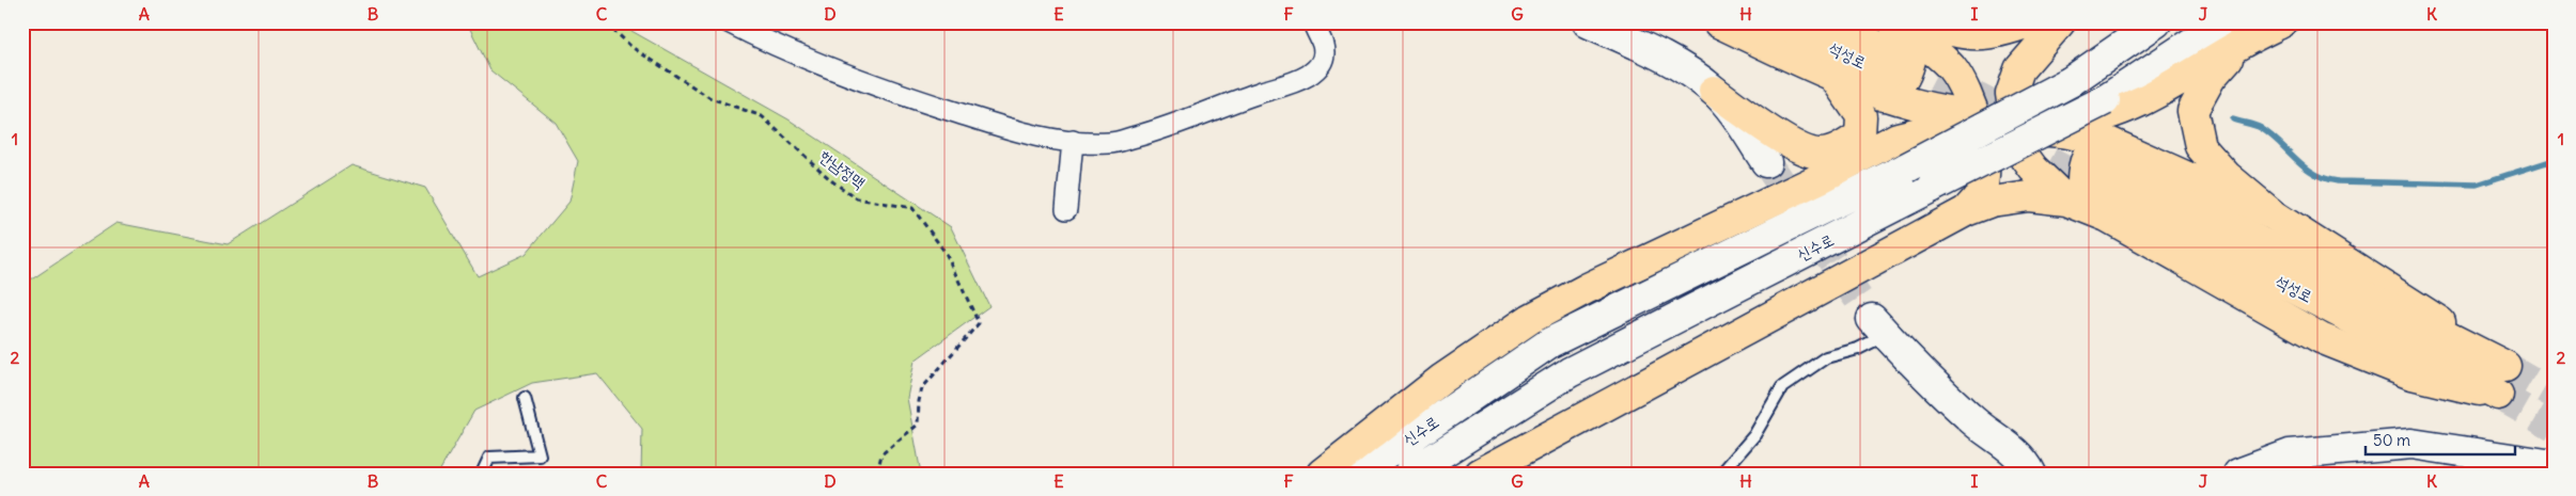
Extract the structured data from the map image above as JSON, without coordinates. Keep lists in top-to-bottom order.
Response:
{
  "streets": {
    "main road": ["석성로", "신수로"],
    "path": ["한남정맥"]
  },
  "scale_bar": "50 m",
  "grid": {
    "columns": [
      "A",
      "B",
      "C",
      "D",
      "E",
      "F",
      "G",
      "H",
      "I",
      "J",
      "K"
    ],
    "rows": ["1", "2"]
  }
}
